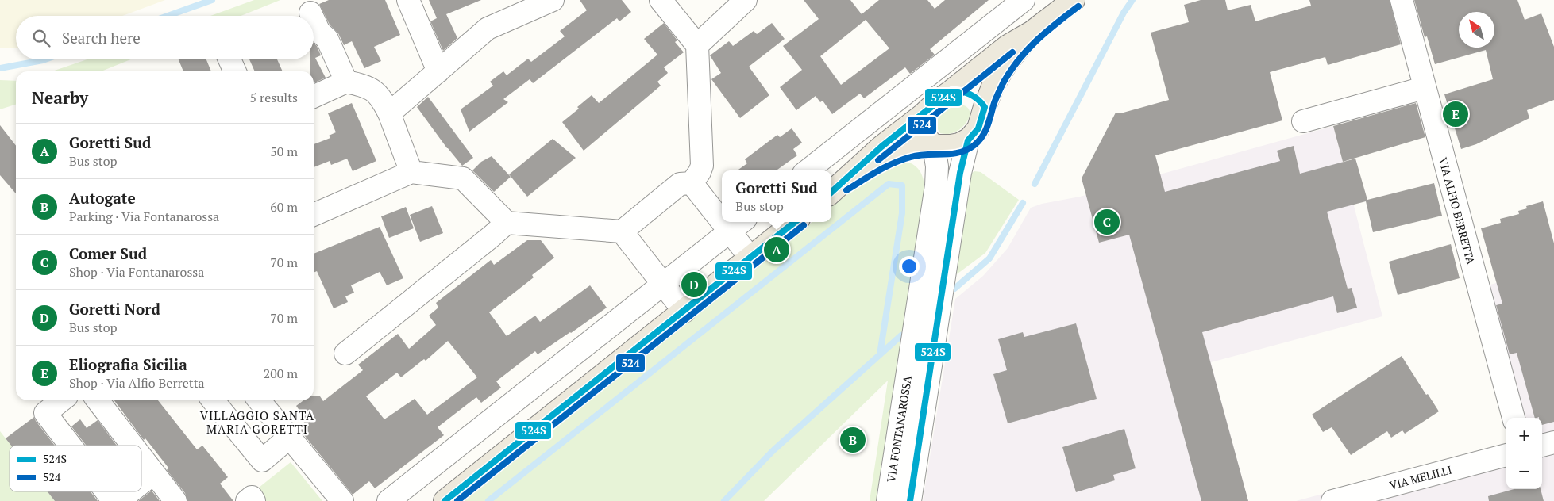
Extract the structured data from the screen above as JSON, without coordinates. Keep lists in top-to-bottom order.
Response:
{
  "streets": {
    "street": ["VIA ALFIO BERRETTA", "VIA FONTANAROSSA", "VIA MELILLI"]
  },
  "districts": ["VILLAGGIO SANTA MARIA GORETTI"],
  "lines": ["transit line 524", "transit line 524S"],
  "legend": ["524S", "524"],
  "north": "top left",
  "page": {
    "search": "Search here",
    "heading": ["Nearby", "5 results"],
    "pins": [
      "E",
      "C",
      "A",
      "D",
      "B"
    ],
    "list": [
      {
        "mark": "A",
        "name": "Goretti Sud",
        "note": "Bus stop",
        "value": "50 m"
      },
      {
        "mark": "B",
        "name": "Autogate",
        "note": "Parking · Via Fontanarossa",
        "value": "60 m"
      },
      {
        "mark": "C",
        "name": "Comer Sud",
        "note": "Shop · Via Fontanarossa",
        "value": "70 m"
      },
      {
        "mark": "D",
        "name": "Goretti Nord",
        "note": "Bus stop",
        "value": "70 m"
      },
      {
        "mark": "E",
        "name": "Eliografia Sicilia",
        "note": "Shop · Via Alfio Berretta",
        "value": "200 m"
      }
    ],
    "popup": ["Goretti Sud", "Bus stop"],
    "map_buttons": ["+", "−"]
  }
}
